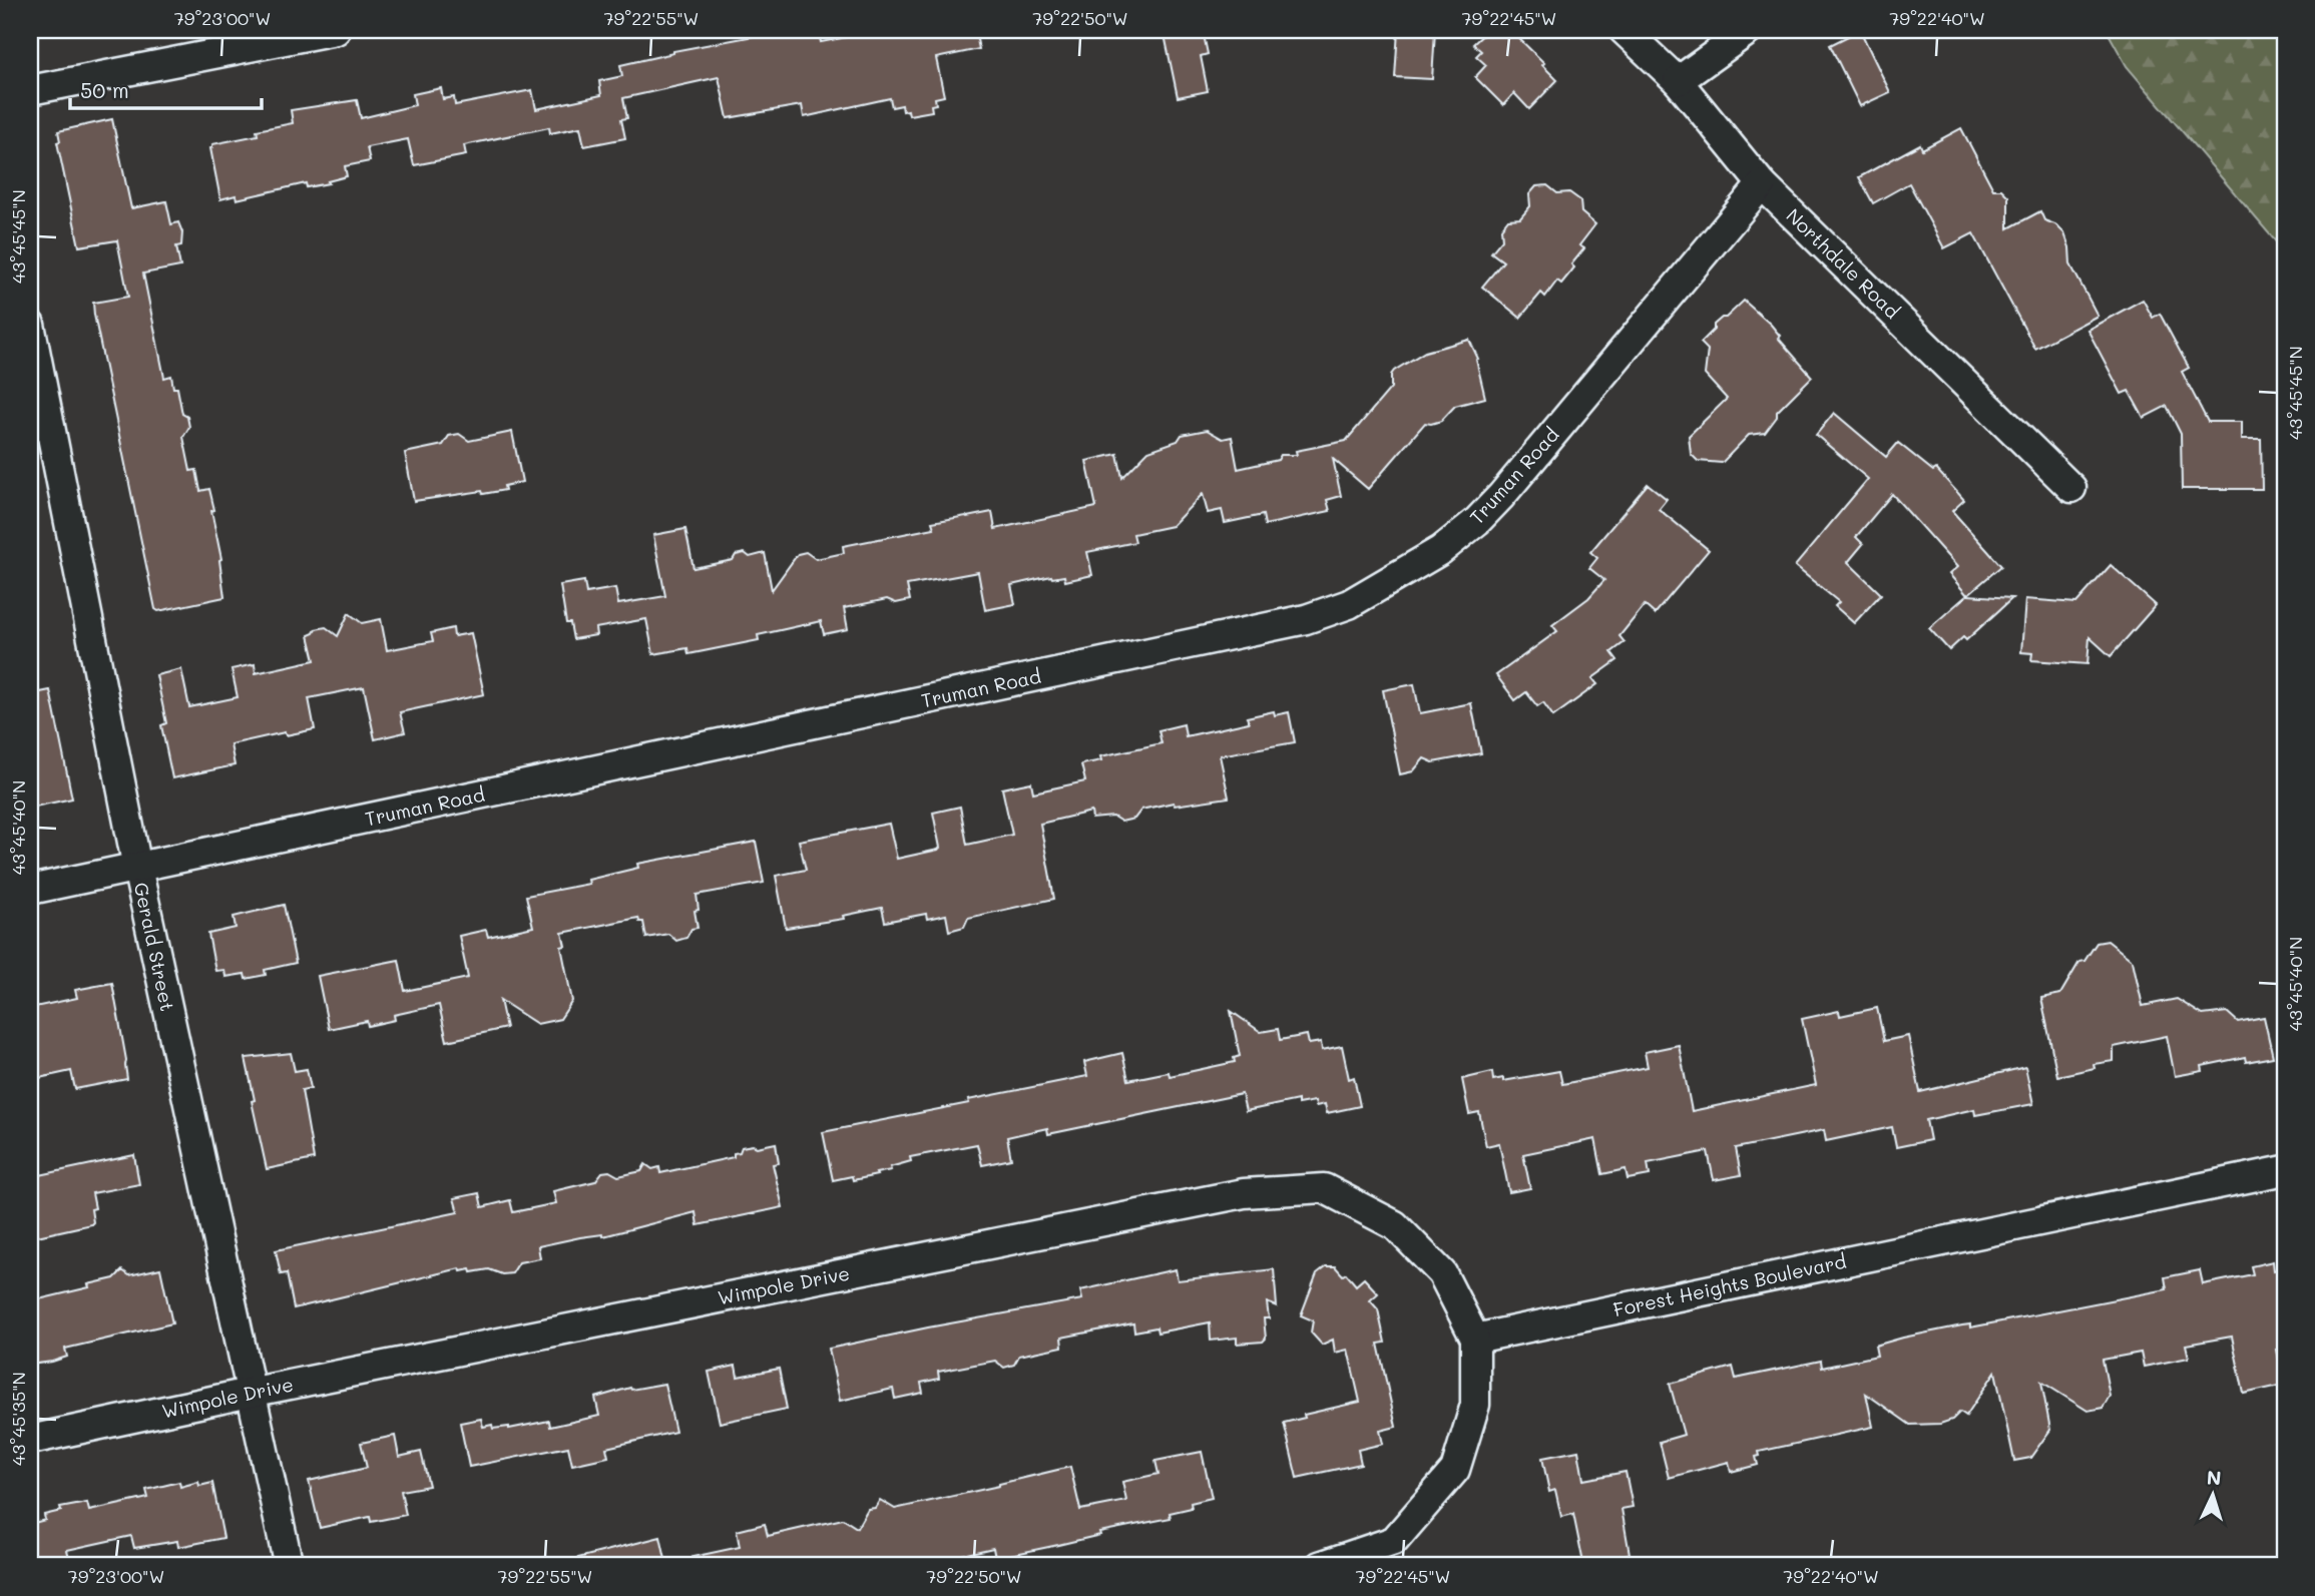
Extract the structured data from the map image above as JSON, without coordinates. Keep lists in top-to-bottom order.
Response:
{
  "streets": {
    "street": [
      "Northdale Road",
      "Truman Road",
      "Gerald Street",
      "Wimpole Drive",
      "Forest Heights Boulevard"
    ]
  },
  "crossings": [
    ["Northdale Road", "Truman Road"],
    ["Truman Road", "Gerald Street"],
    ["Gerald Street", "Wimpole Drive"],
    ["Wimpole Drive", "Forest Heights Boulevard"]
  ],
  "scale_bar": "50 m",
  "north": "top",
  "coordinates": [
    "79°23'00\"W",
    "79°22'55\"W",
    "79°22'50\"W",
    "79°22'45\"W",
    "79°22'40\"W",
    "43°45'45\"N",
    "43°45'40\"N",
    "43°45'35\"N"
  ]
}
